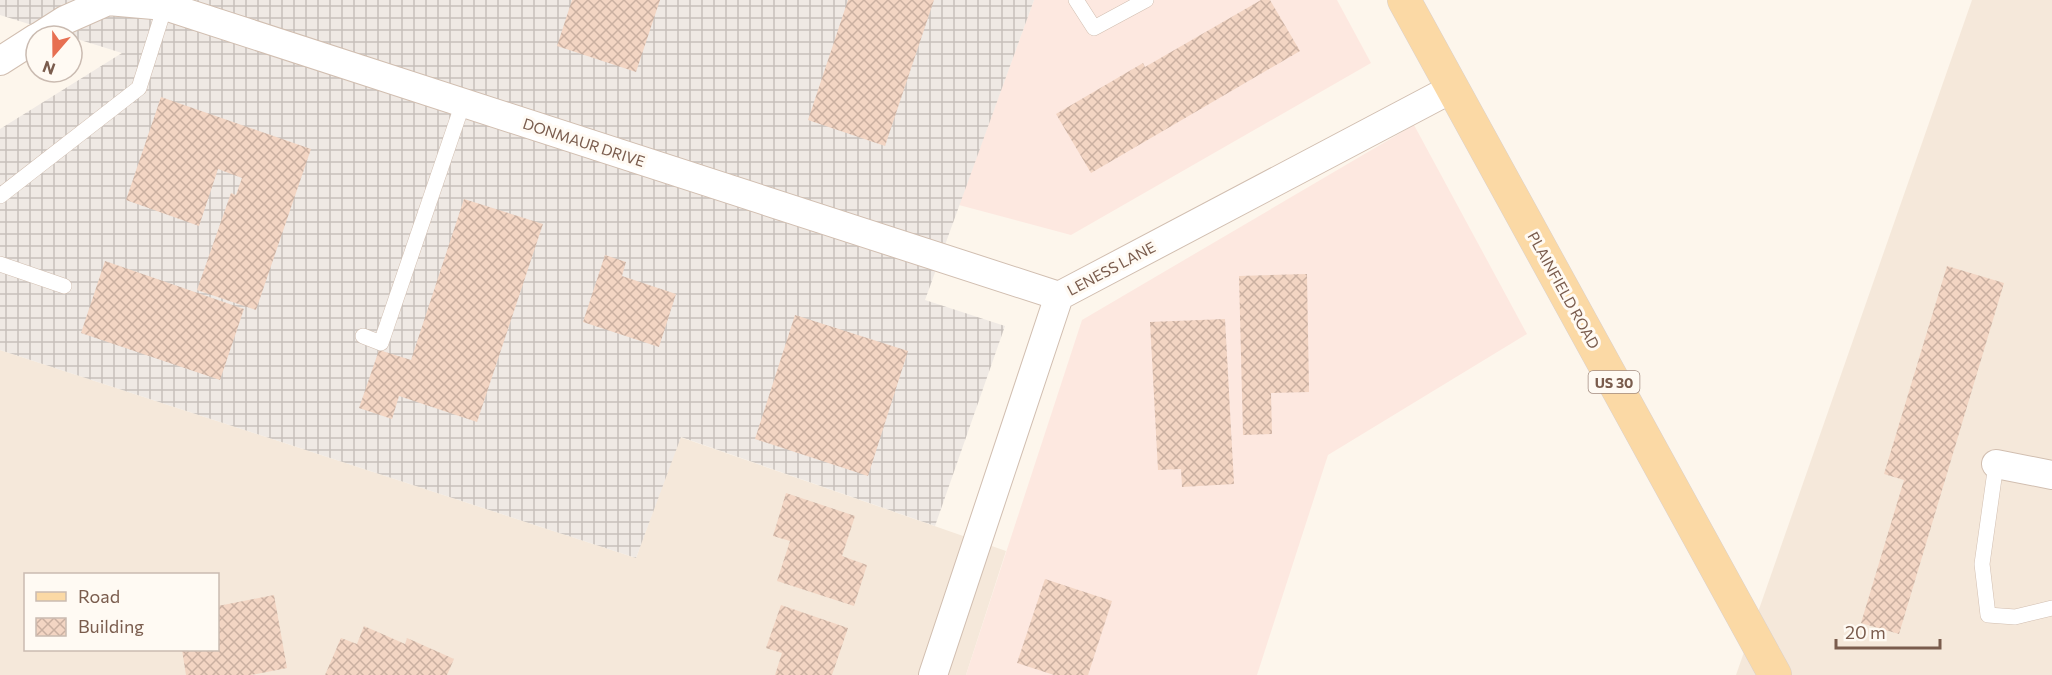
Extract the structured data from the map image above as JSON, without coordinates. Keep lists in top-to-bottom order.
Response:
{
  "streets": {
    "main road": ["PLAINFIELD ROAD", "US 30"],
    "street": ["DONMAUR DRIVE", "LENESS LANE"]
  },
  "crossings": [
    ["DONMAUR DRIVE", "LENESS LANE"],
    ["LENESS LANE", "PLAINFIELD ROAD"]
  ],
  "legend": ["Road", "Building"],
  "scale_bar": "20 m",
  "north": "bottom"
}
